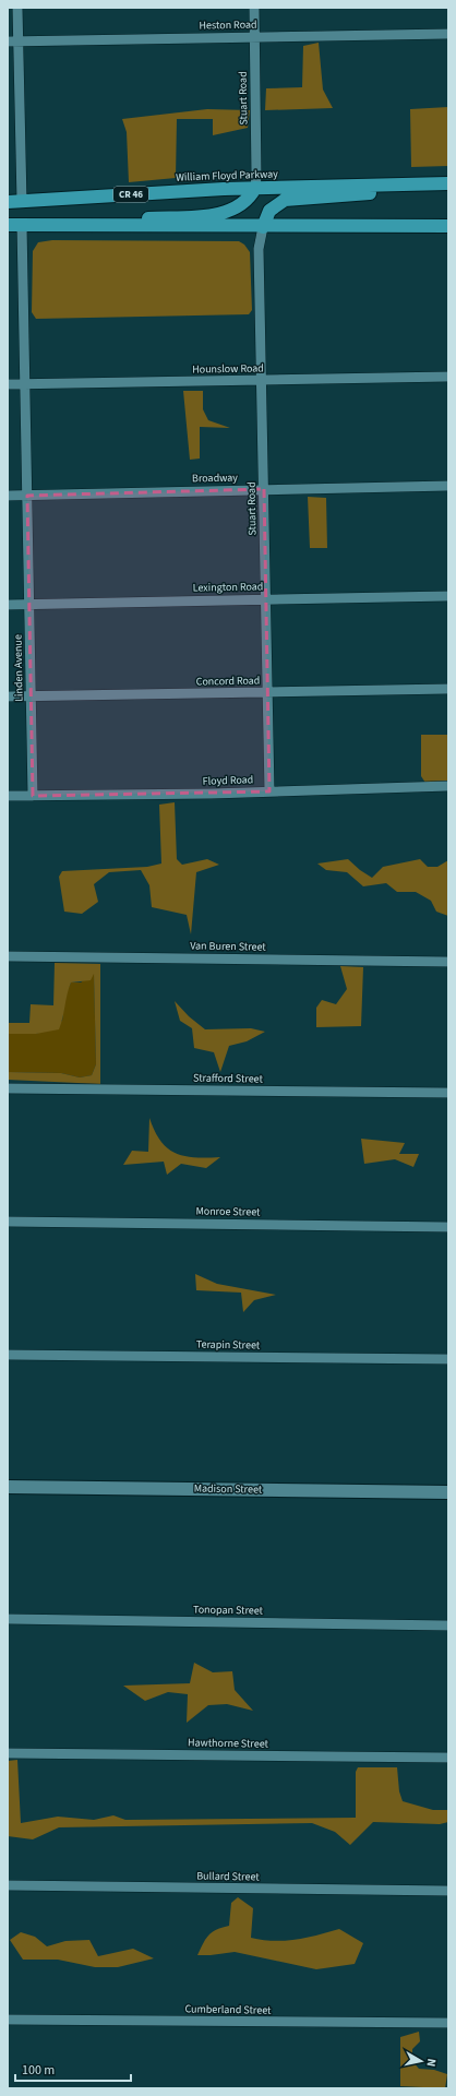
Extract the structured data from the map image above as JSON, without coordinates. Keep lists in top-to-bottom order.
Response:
{
  "streets": {
    "highway": ["William Floyd Parkway", "CR 46"],
    "street": [
      "Heston Road",
      "Stuart Road",
      "Hounslow Road",
      "Broadway",
      "Lexington Road",
      "Linden Avenue",
      "Concord Road",
      "Floyd Road",
      "Van Buren Street",
      "Strafford Street",
      "Monroe Street",
      "Terapin Street",
      "Madison Street",
      "Tonopan Street",
      "Hawthorne Street",
      "Bullard Street",
      "Cumberland Street"
    ]
  },
  "crossings": [
    ["Heston Road", "Stuart Road"],
    ["Stuart Road", "William Floyd Parkway"],
    ["Stuart Road", "Hounslow Road"],
    ["Stuart Road", "Broadway"],
    ["Stuart Road", "Lexington Road"],
    ["Stuart Road", "Concord Road"],
    ["Stuart Road", "Floyd Road"],
    ["Hounslow Road", "Linden Avenue"],
    ["Broadway", "Linden Avenue"],
    ["Lexington Road", "Linden Avenue"],
    ["Linden Avenue", "Concord Road"],
    ["Linden Avenue", "Floyd Road"]
  ],
  "scale_bar": "100 m",
  "north": "right"
}
